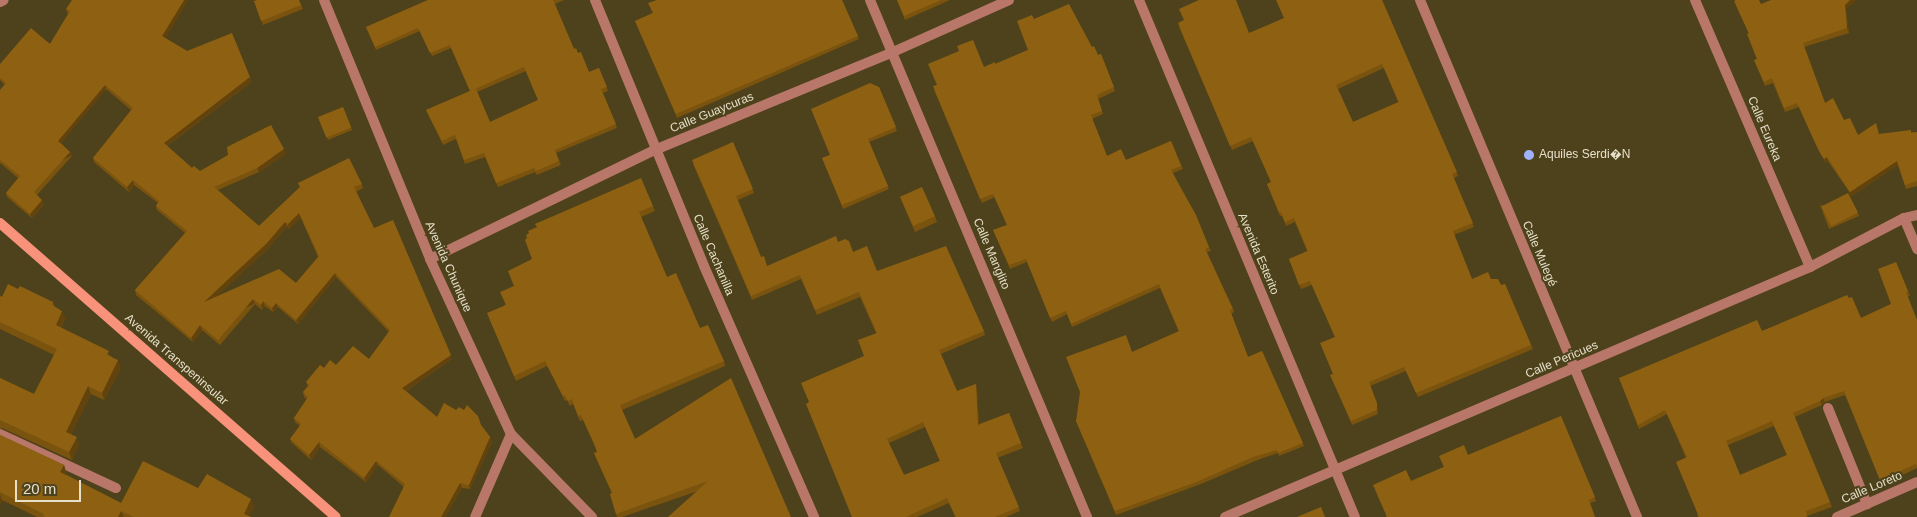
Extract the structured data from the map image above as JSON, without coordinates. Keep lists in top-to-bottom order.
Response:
{
  "streets": {
    "main road": ["Avenida Transpeninsular"],
    "street": [
      "Calle Guaycuras",
      "Calle Eureka",
      "Calle Manglito",
      "Avenida Esterito",
      "Calle Mulegé",
      "Calle Cachanilla",
      "Avenida Chunique",
      "Calle Pericues",
      "Calle Loreto"
    ]
  },
  "crossings": [
    ["Calle Guaycuras", "Calle Manglito"],
    ["Calle Guaycuras", "Calle Cachanilla"],
    ["Calle Guaycuras", "Avenida Chunique"],
    ["Calle Eureka", "Calle Pericues"],
    ["Avenida Esterito", "Calle Pericues"],
    ["Calle Mulegé", "Calle Pericues"]
  ],
  "places": ["Aquiles Serdi�N"],
  "scale_bar": "20 m"
}
